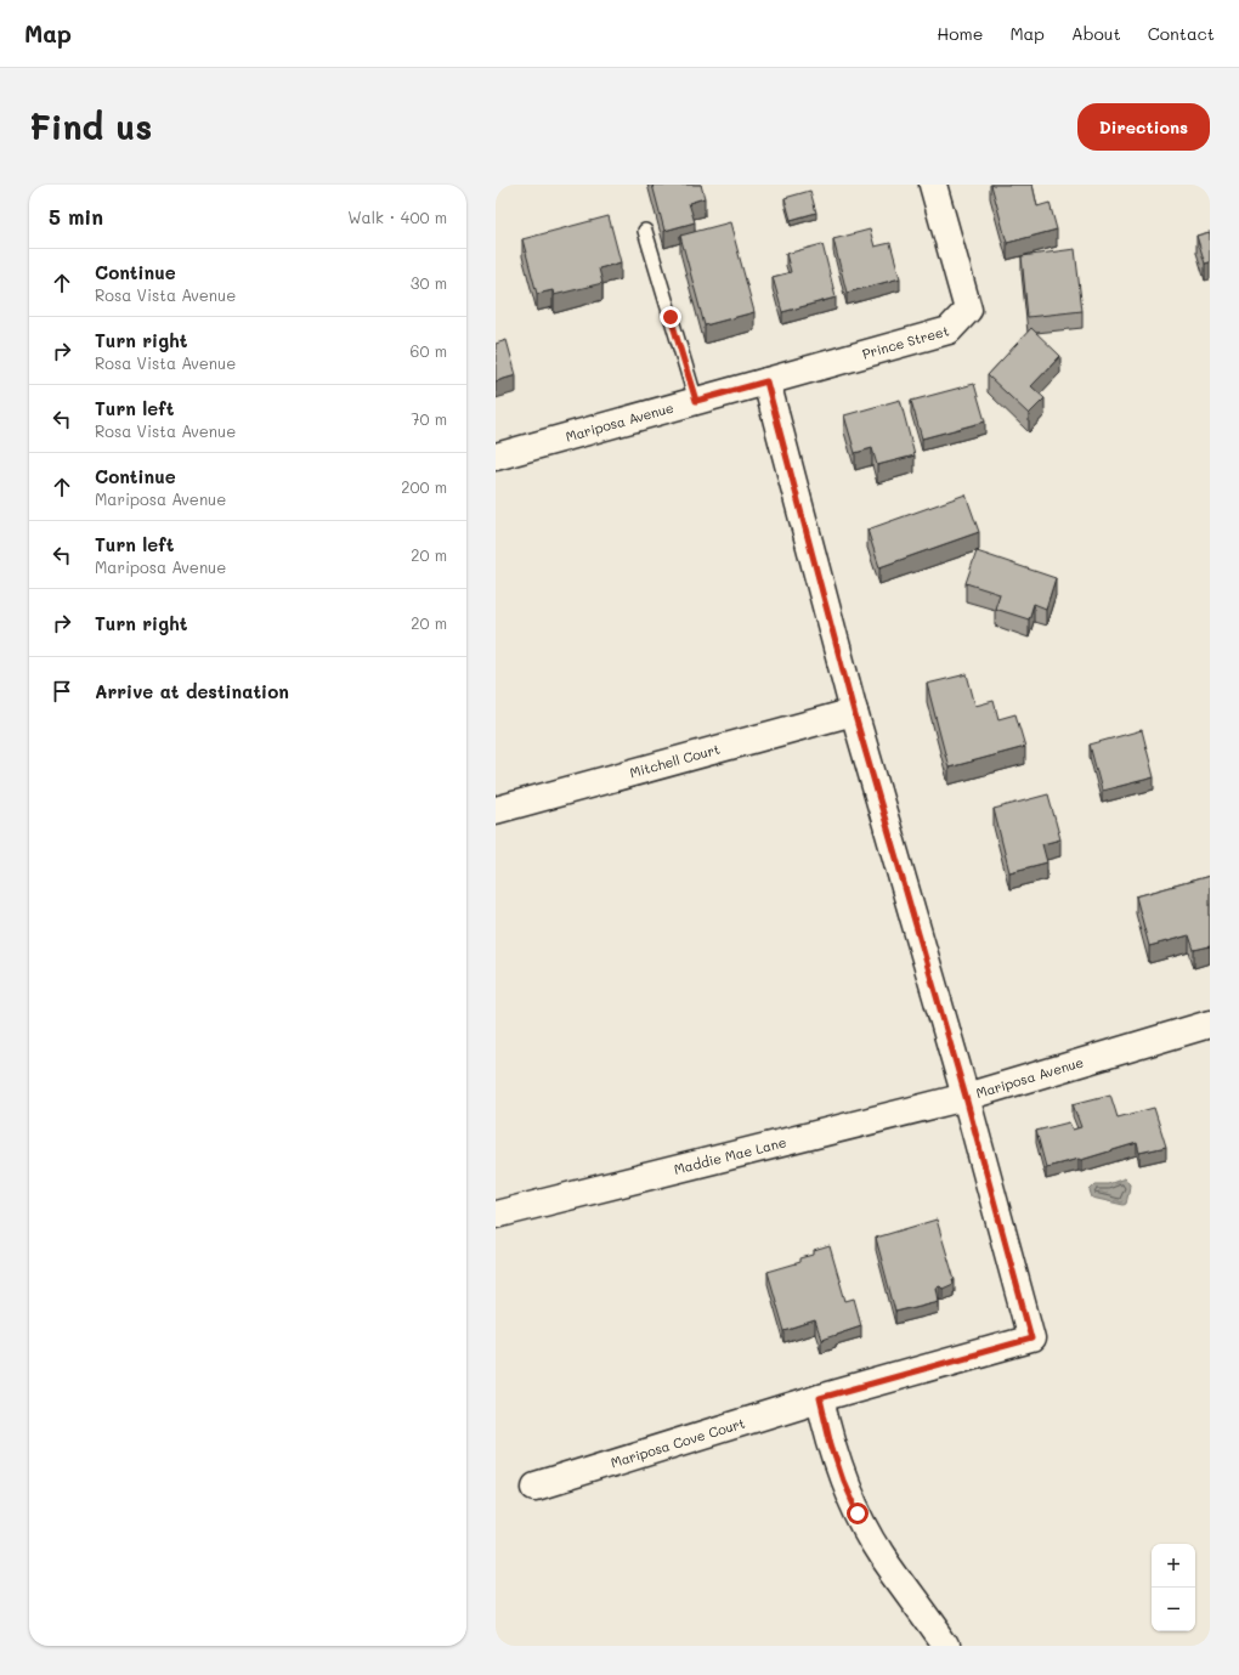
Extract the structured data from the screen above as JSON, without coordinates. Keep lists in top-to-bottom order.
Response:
{
  "streets": {
    "street": [
      "Prince Street",
      "Mariposa Avenue",
      "Mitchell Court",
      "Maddie Mae Lane",
      "Mariposa Cove Court"
    ]
  },
  "crossings": [
    ["Prince Street", "Mariposa Avenue"],
    ["Mariposa Avenue", "Mitchell Court"],
    ["Mariposa Avenue", "Maddie Mae Lane"],
    ["Mariposa Avenue", "Mariposa Cove Court"],
    ["Maddie Mae Lane", "Mariposa Cove Court"]
  ],
  "page": {
    "header": "Map",
    "nav": [
      "Home",
      "Map",
      "About",
      "Contact"
    ],
    "buttons": "Directions",
    "title": "Find us",
    "heading": ["5 min", "Walk · 400 m"],
    "list": [
      ["Continue", "Rosa Vista Avenue", "30 m"],
      ["Turn right", "Rosa Vista Avenue", "60 m"],
      ["Turn left", "Rosa Vista Avenue", "70 m"],
      ["Continue", "Mariposa Avenue", "200 m"],
      ["Turn left", "Mariposa Avenue", "20 m"],
      ["Turn right", "20 m"],
      "Arrive at destination"
    ],
    "map_buttons": ["+", "−"]
  }
}
